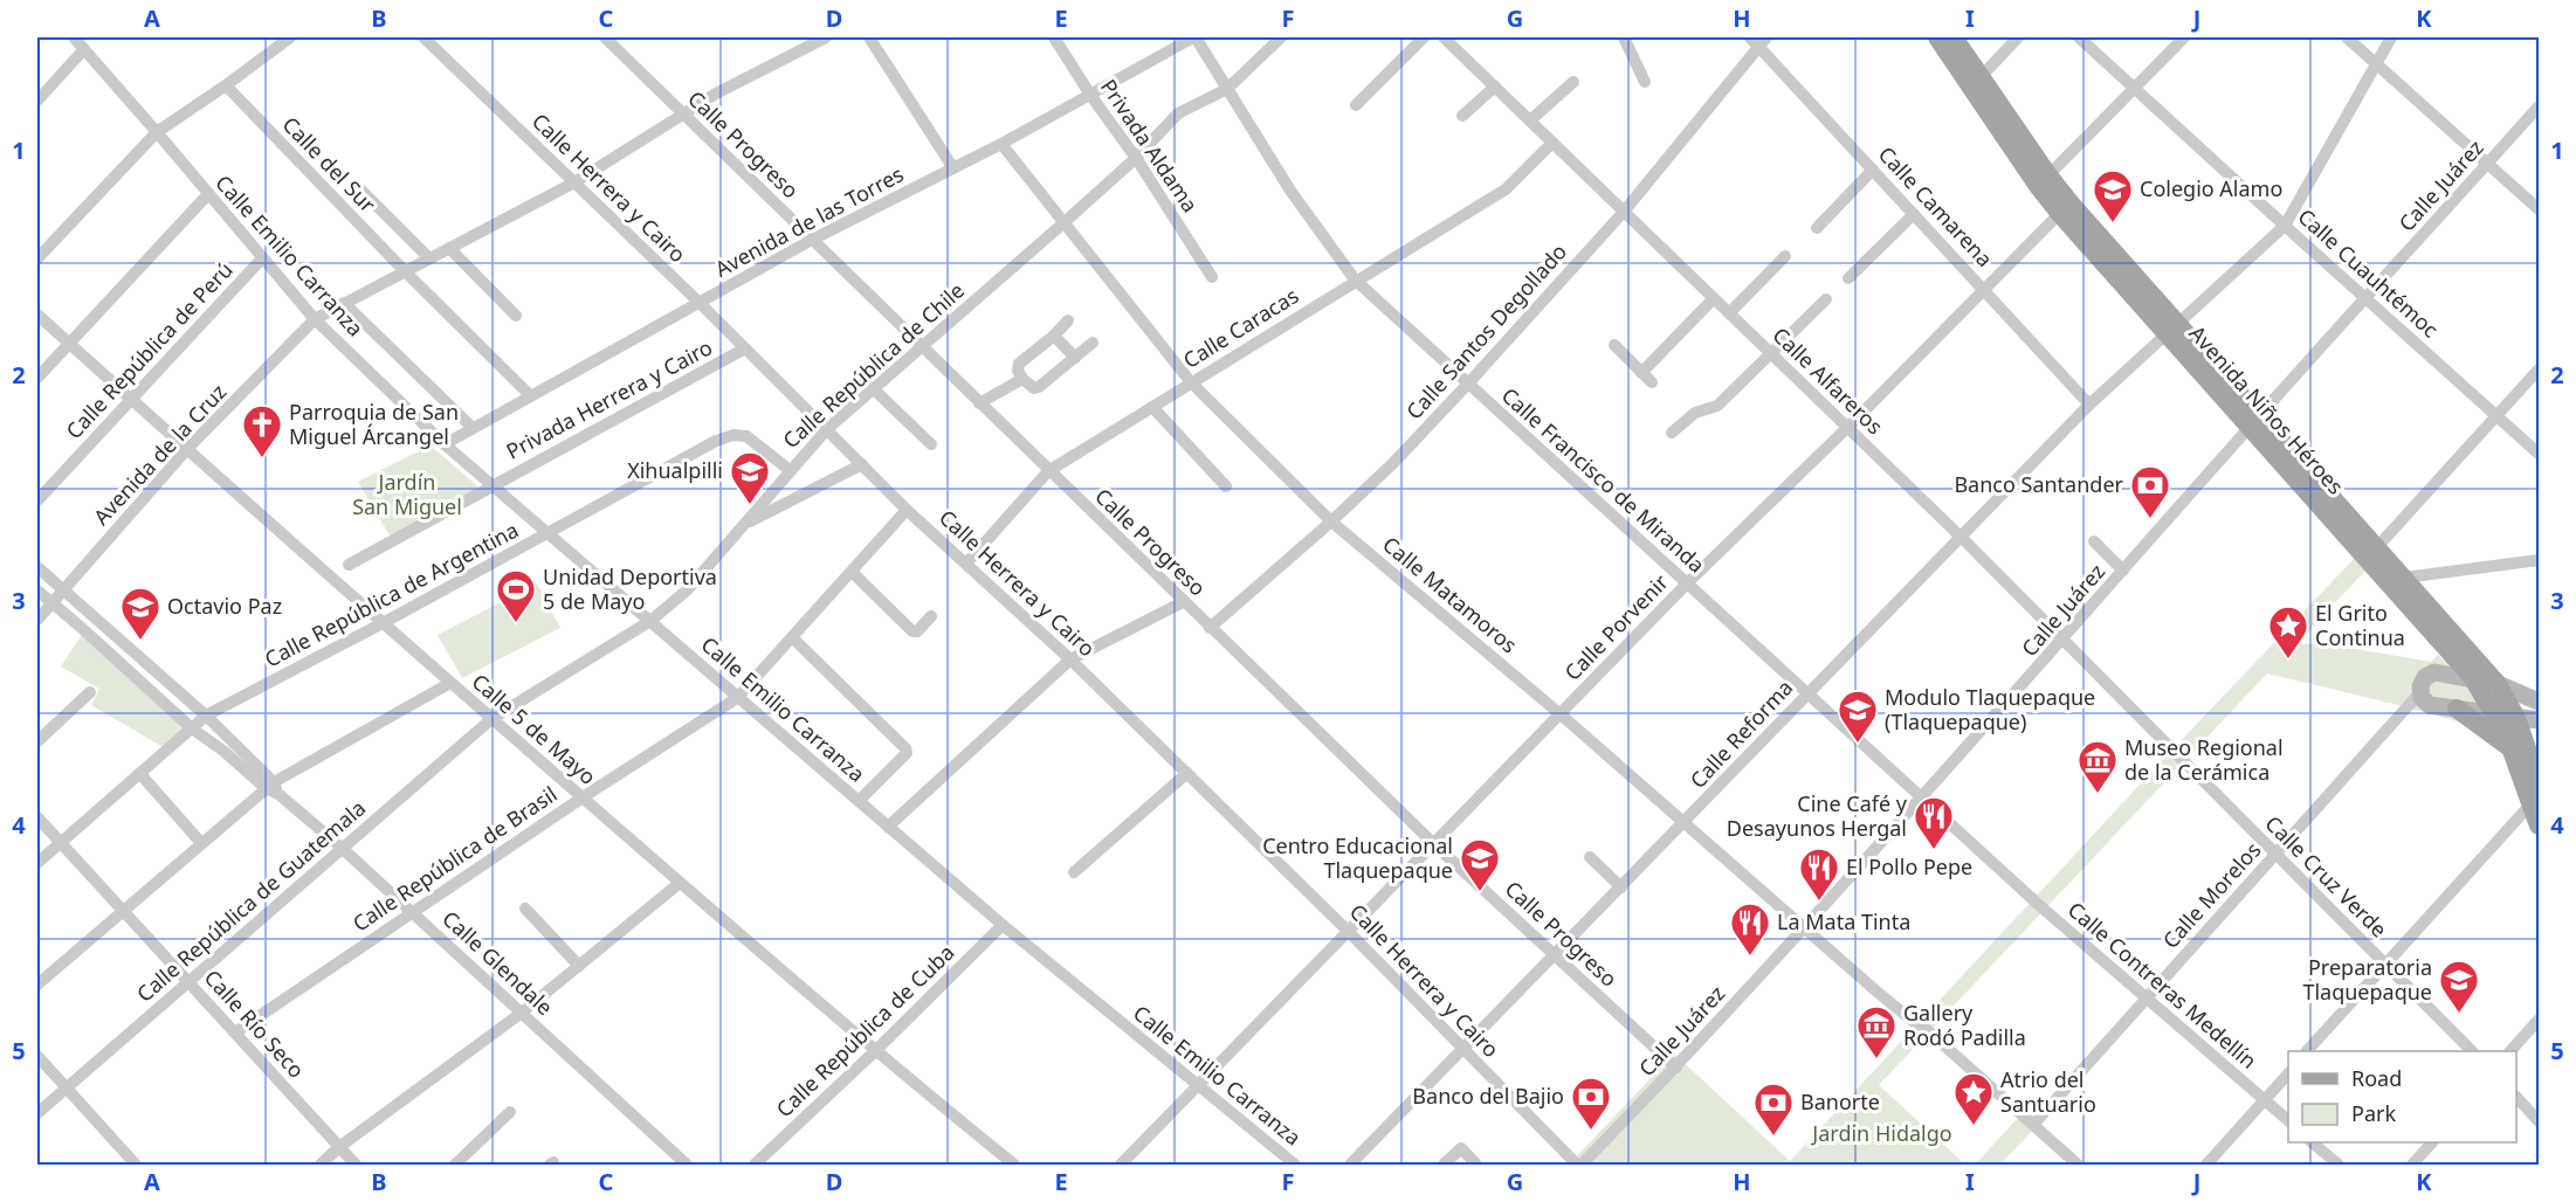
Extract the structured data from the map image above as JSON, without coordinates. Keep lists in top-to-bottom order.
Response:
{
  "streets": {
    "main road": ["Avenida Niños Héroes"],
    "street": [
      "Calle Progreso",
      "Privada Aldama",
      "Calle del Sur",
      "Calle Juárez",
      "Calle Herrera y Cairo",
      "Calle Camarena",
      "Avenida de las Torres",
      "Calle Emilio Carranza",
      "Calle Cuauhtémoc",
      "Calle Caracas",
      "Calle Santos Degollado",
      "Calle República de Perú",
      "Calle República de Chile",
      "Calle Alfareros",
      "Privada Herrera y Cairo",
      "Avenida de la Cruz",
      "Calle Francisco de Miranda",
      "Calle República de Argentina",
      "Calle Matamoros",
      "Calle Porvenir",
      "Calle 5 de Mayo",
      "Calle Reforma",
      "Calle República de Brasil",
      "Calle Cruz Verde",
      "Calle Morelos",
      "Calle República de Guatemala",
      "Calle Glendale",
      "Calle Contreras Medellín",
      "Calle Río Seco",
      "Calle República de Cuba"
    ]
  },
  "crossings": [
    ["Calle Progreso", "Calle Juárez"],
    ["Calle Progreso", "Avenida de las Torres"],
    ["Calle Progreso", "Calle Caracas"],
    ["Calle Progreso", "Calle Santos Degollado"],
    ["Calle Progreso", "Calle República de Chile"],
    ["Calle Progreso", "Avenida de la Cruz"],
    ["Calle Progreso", "Calle Porvenir"],
    ["Calle Progreso", "Calle Reforma"],
    ["Privada Aldama", "Avenida de las Torres"],
    ["Privada Aldama", "Calle República de Chile"],
    ["Calle del Sur", "Avenida de las Torres"],
    ["Calle del Sur", "Avenida de la Cruz"],
    ["Calle Juárez", "Calle Herrera y Cairo"],
    ["Calle Juárez", "Calle Cuauhtémoc"],
    ["Calle Juárez", "Calle Alfareros"],
    ["Calle Juárez", "Avenida Niños Héroes"],
    ["Calle Juárez", "Calle Francisco de Miranda"],
    ["Calle Juárez", "Calle Matamoros"],
    ["Calle Herrera y Cairo", "Avenida de las Torres"],
    ["Calle Herrera y Cairo", "Calle Caracas"],
    ["Calle Herrera y Cairo", "Calle República de Chile"],
    ["Calle Herrera y Cairo", "Privada Herrera y Cairo"],
    ["Calle Herrera y Cairo", "Avenida de la Cruz"],
    ["Calle Herrera y Cairo", "Calle Porvenir"],
    ["Calle Herrera y Cairo", "Calle Reforma"],
    ["Calle Herrera y Cairo", "Calle República de Brasil"],
    ["Calle Camarena", "Calle Santos Degollado"],
    ["Calle Camarena", "Calle Porvenir"],
    ["Calle Camarena", "Calle Reforma"],
    ["Avenida de las Torres", "Calle Emilio Carranza"],
    ["Avenida de las Torres", "Calle Francisco de Miranda"],
    ["Avenida de las Torres", "Calle Matamoros"],
    ["Calle Emilio Carranza", "Calle República de Perú"],
    ["Calle Emilio Carranza", "Calle República de Chile"],
    ["Calle Emilio Carranza", "Privada Herrera y Cairo"],
    ["Calle Emilio Carranza", "Avenida de la Cruz"],
    ["Calle Emilio Carranza", "Calle República de Argentina"],
    ["Calle Emilio Carranza", "Calle Porvenir"],
    ["Calle Emilio Carranza", "Calle República de Brasil"],
    ["Calle Emilio Carranza", "Calle República de Cuba"],
    ["Calle Cuauhtémoc", "Calle Reforma"],
    ["Calle Caracas", "Calle Alfareros"],
    ["Calle Caracas", "Calle Francisco de Miranda"],
    ["Calle Caracas", "Calle Matamoros"],
    ["Calle Santos Degollado", "Calle Alfareros"],
    ["Calle Santos Degollado", "Calle Francisco de Miranda"],
    ["Calle Santos Degollado", "Calle Matamoros"],
    ["Calle República de Perú", "Calle 5 de Mayo"],
    ["Calle República de Chile", "Calle Francisco de Miranda"],
    ["Calle República de Chile", "Calle República de Argentina"],
    ["Calle República de Chile", "Calle Matamoros"],
    ["Calle República de Chile", "Calle 5 de Mayo"],
    ["Calle República de Chile", "Calle República de Guatemala"],
    ["Calle Alfareros", "Calle Porvenir"],
    ["Calle Alfareros", "Calle Reforma"],
    ["Calle Alfareros", "Calle Cruz Verde"],
    ["Avenida Niños Héroes", "Calle Porvenir"],
    ["Avenida Niños Héroes", "Calle Reforma"],
    ["Avenida de la Cruz", "Calle 5 de Mayo"],
    ["Avenida de la Cruz", "Calle Glendale"],
    ["Calle Francisco de Miranda", "Calle Porvenir"],
    ["Calle Francisco de Miranda", "Calle Reforma"],
    ["Calle Francisco de Miranda", "Calle Contreras Medellín"],
    ["Calle República de Argentina", "Calle 5 de Mayo"],
    ["Calle República de Argentina", "Calle Glendale"],
    ["Calle República de Argentina", "Calle Río Seco"],
    ["Calle Matamoros", "Calle Porvenir"],
    ["Calle Matamoros", "Calle Reforma"],
    ["Calle Matamoros", "Calle Morelos"],
    ["Calle 5 de Mayo", "Calle República de Brasil"],
    ["Calle 5 de Mayo", "Calle República de Guatemala"],
    ["Calle 5 de Mayo", "Calle República de Cuba"],
    ["Calle República de Brasil", "Calle Glendale"],
    ["Calle República de Brasil", "Calle Río Seco"],
    ["Calle Cruz Verde", "Calle Morelos"],
    ["Calle Morelos", "Calle Contreras Medellín"],
    ["Calle República de Guatemala", "Calle Glendale"],
    ["Calle República de Guatemala", "Calle Río Seco"]
  ],
  "parks": ["Jardín San Miguel", "Jardin Hidalgo"],
  "places": {
    "school or university": [
      "Colegio Alamo",
      "Xihualpilli",
      "Octavio Paz",
      "Modulo Tlaquepaque (Tlaquepaque)",
      "Centro Educacional Tlaquepaque",
      "Preparatoria Tlaquepaque"
    ],
    "church": ["Parroquia de San Miguel Árcangel"],
    "bank": ["Banco Santander", "Banco del Bajio", "Banorte"],
    "sports": ["Unidad Deportiva 5 de Mayo"],
    "place": ["El Grito Continua", "Atrio del Santuario"],
    "museum": ["Museo Regional de la Cerámica", "Gallery Rodó Padilla"],
    "restaurant": ["Cine Café y Desayunos Hergal", "El Pollo Pepe", "La Mata Tinta"]
  },
  "legend": ["Road", "Park"],
  "grid": {
    "columns": [
      "A",
      "B",
      "C",
      "D",
      "E",
      "F",
      "G",
      "H",
      "I",
      "J",
      "K"
    ],
    "rows": [
      "1",
      "2",
      "3",
      "4",
      "5"
    ]
  }
}
